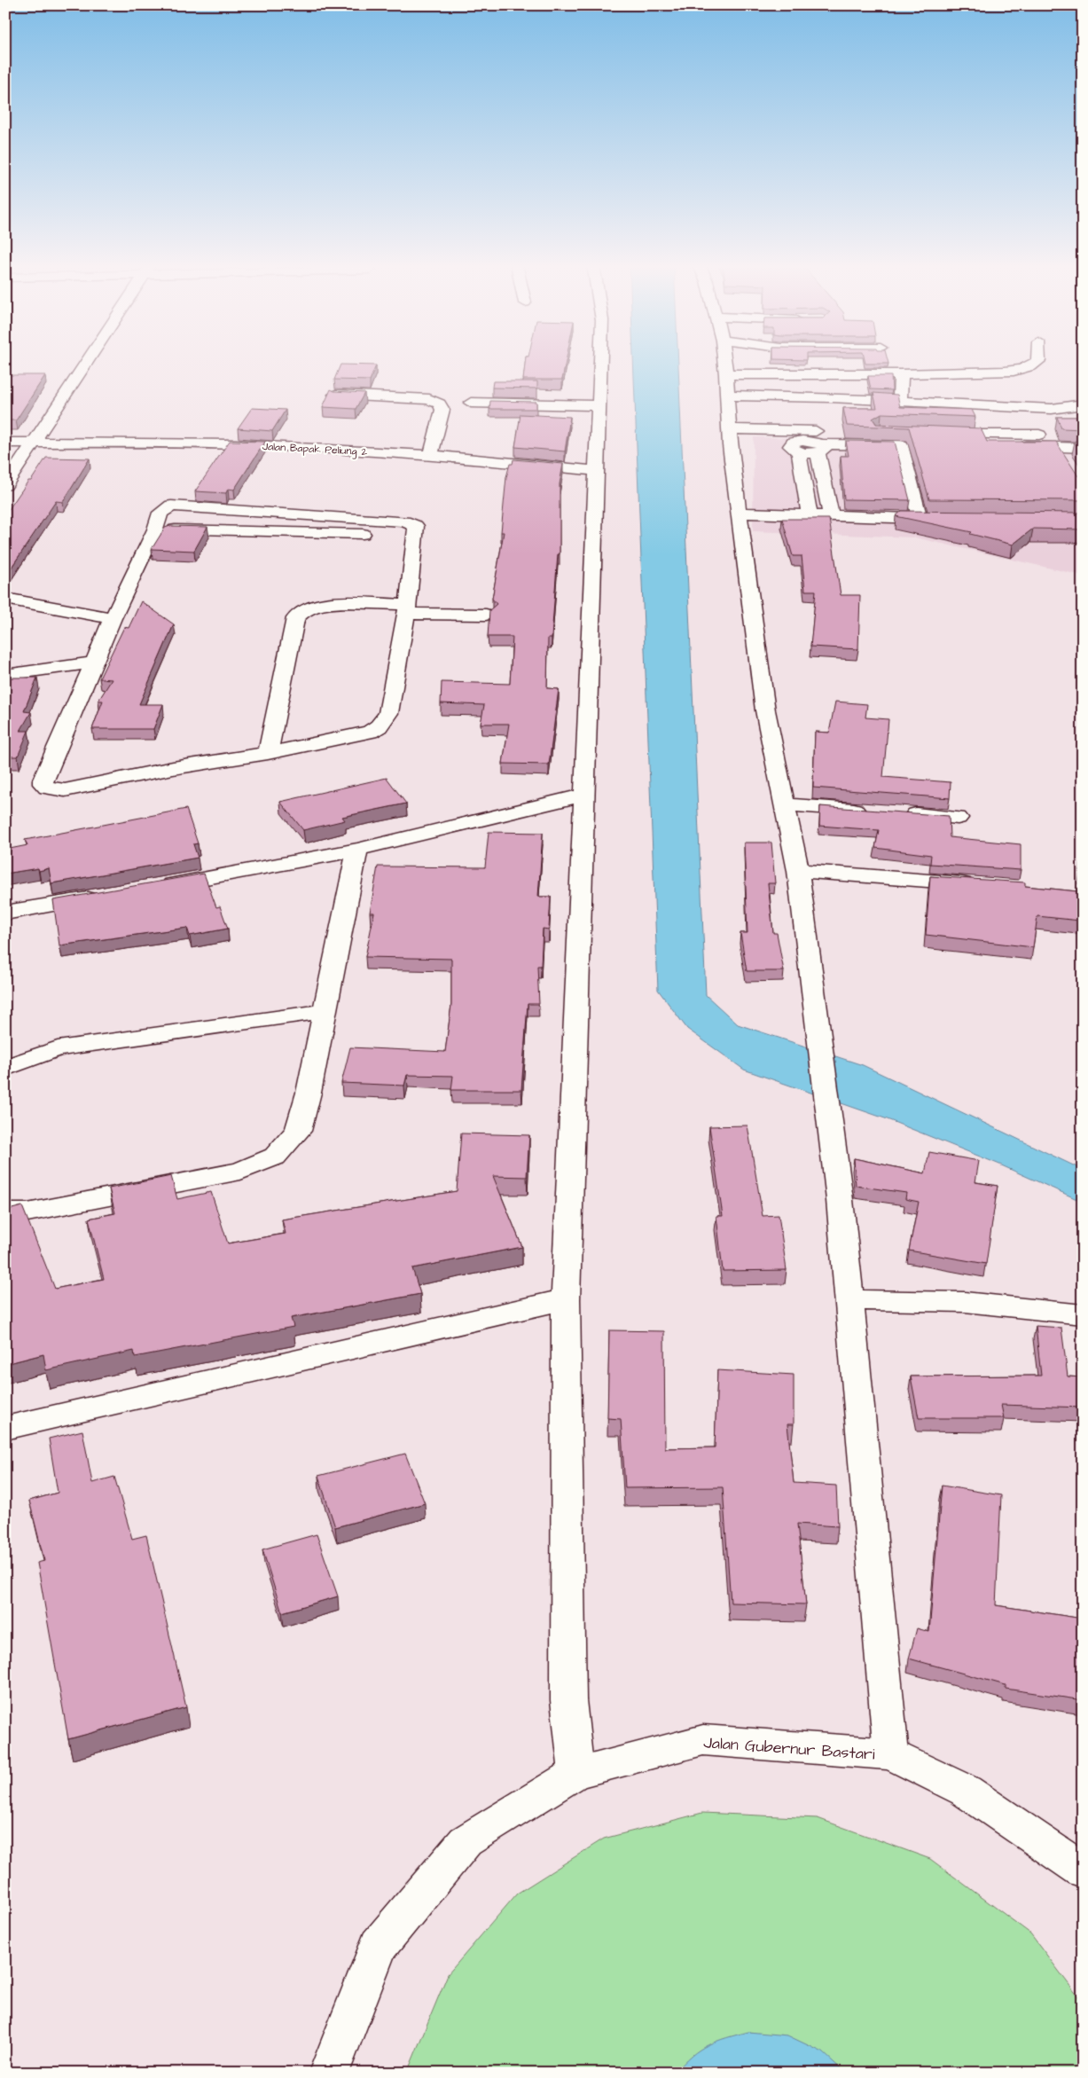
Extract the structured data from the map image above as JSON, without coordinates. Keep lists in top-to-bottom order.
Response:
{
  "streets": {
    "main road": ["Jalan Bapak Peliung 2", "Jalan Gubernur Bastari"]
  }
}
